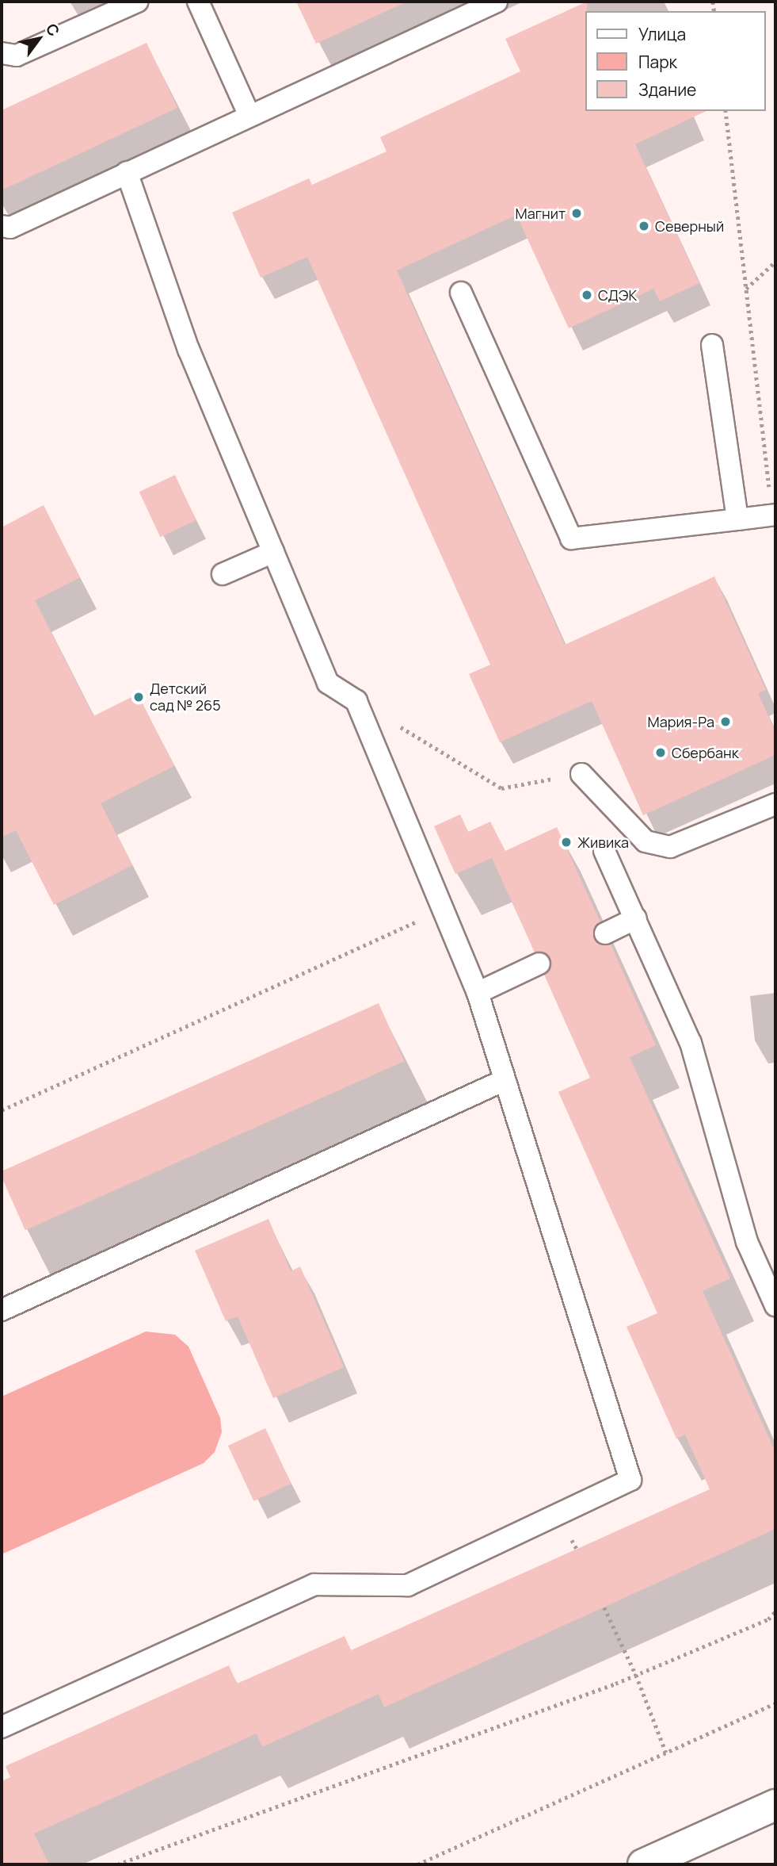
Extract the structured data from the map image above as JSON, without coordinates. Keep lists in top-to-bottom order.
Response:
{
  "places": [
    "Магнит",
    "Северный",
    "СДЭК",
    "Детский сад № 265",
    "Мария-Ра",
    "Сбербанк",
    "Живика"
  ],
  "legend": ["Улица", "Парк", "Здание"],
  "north": "top right"
}
